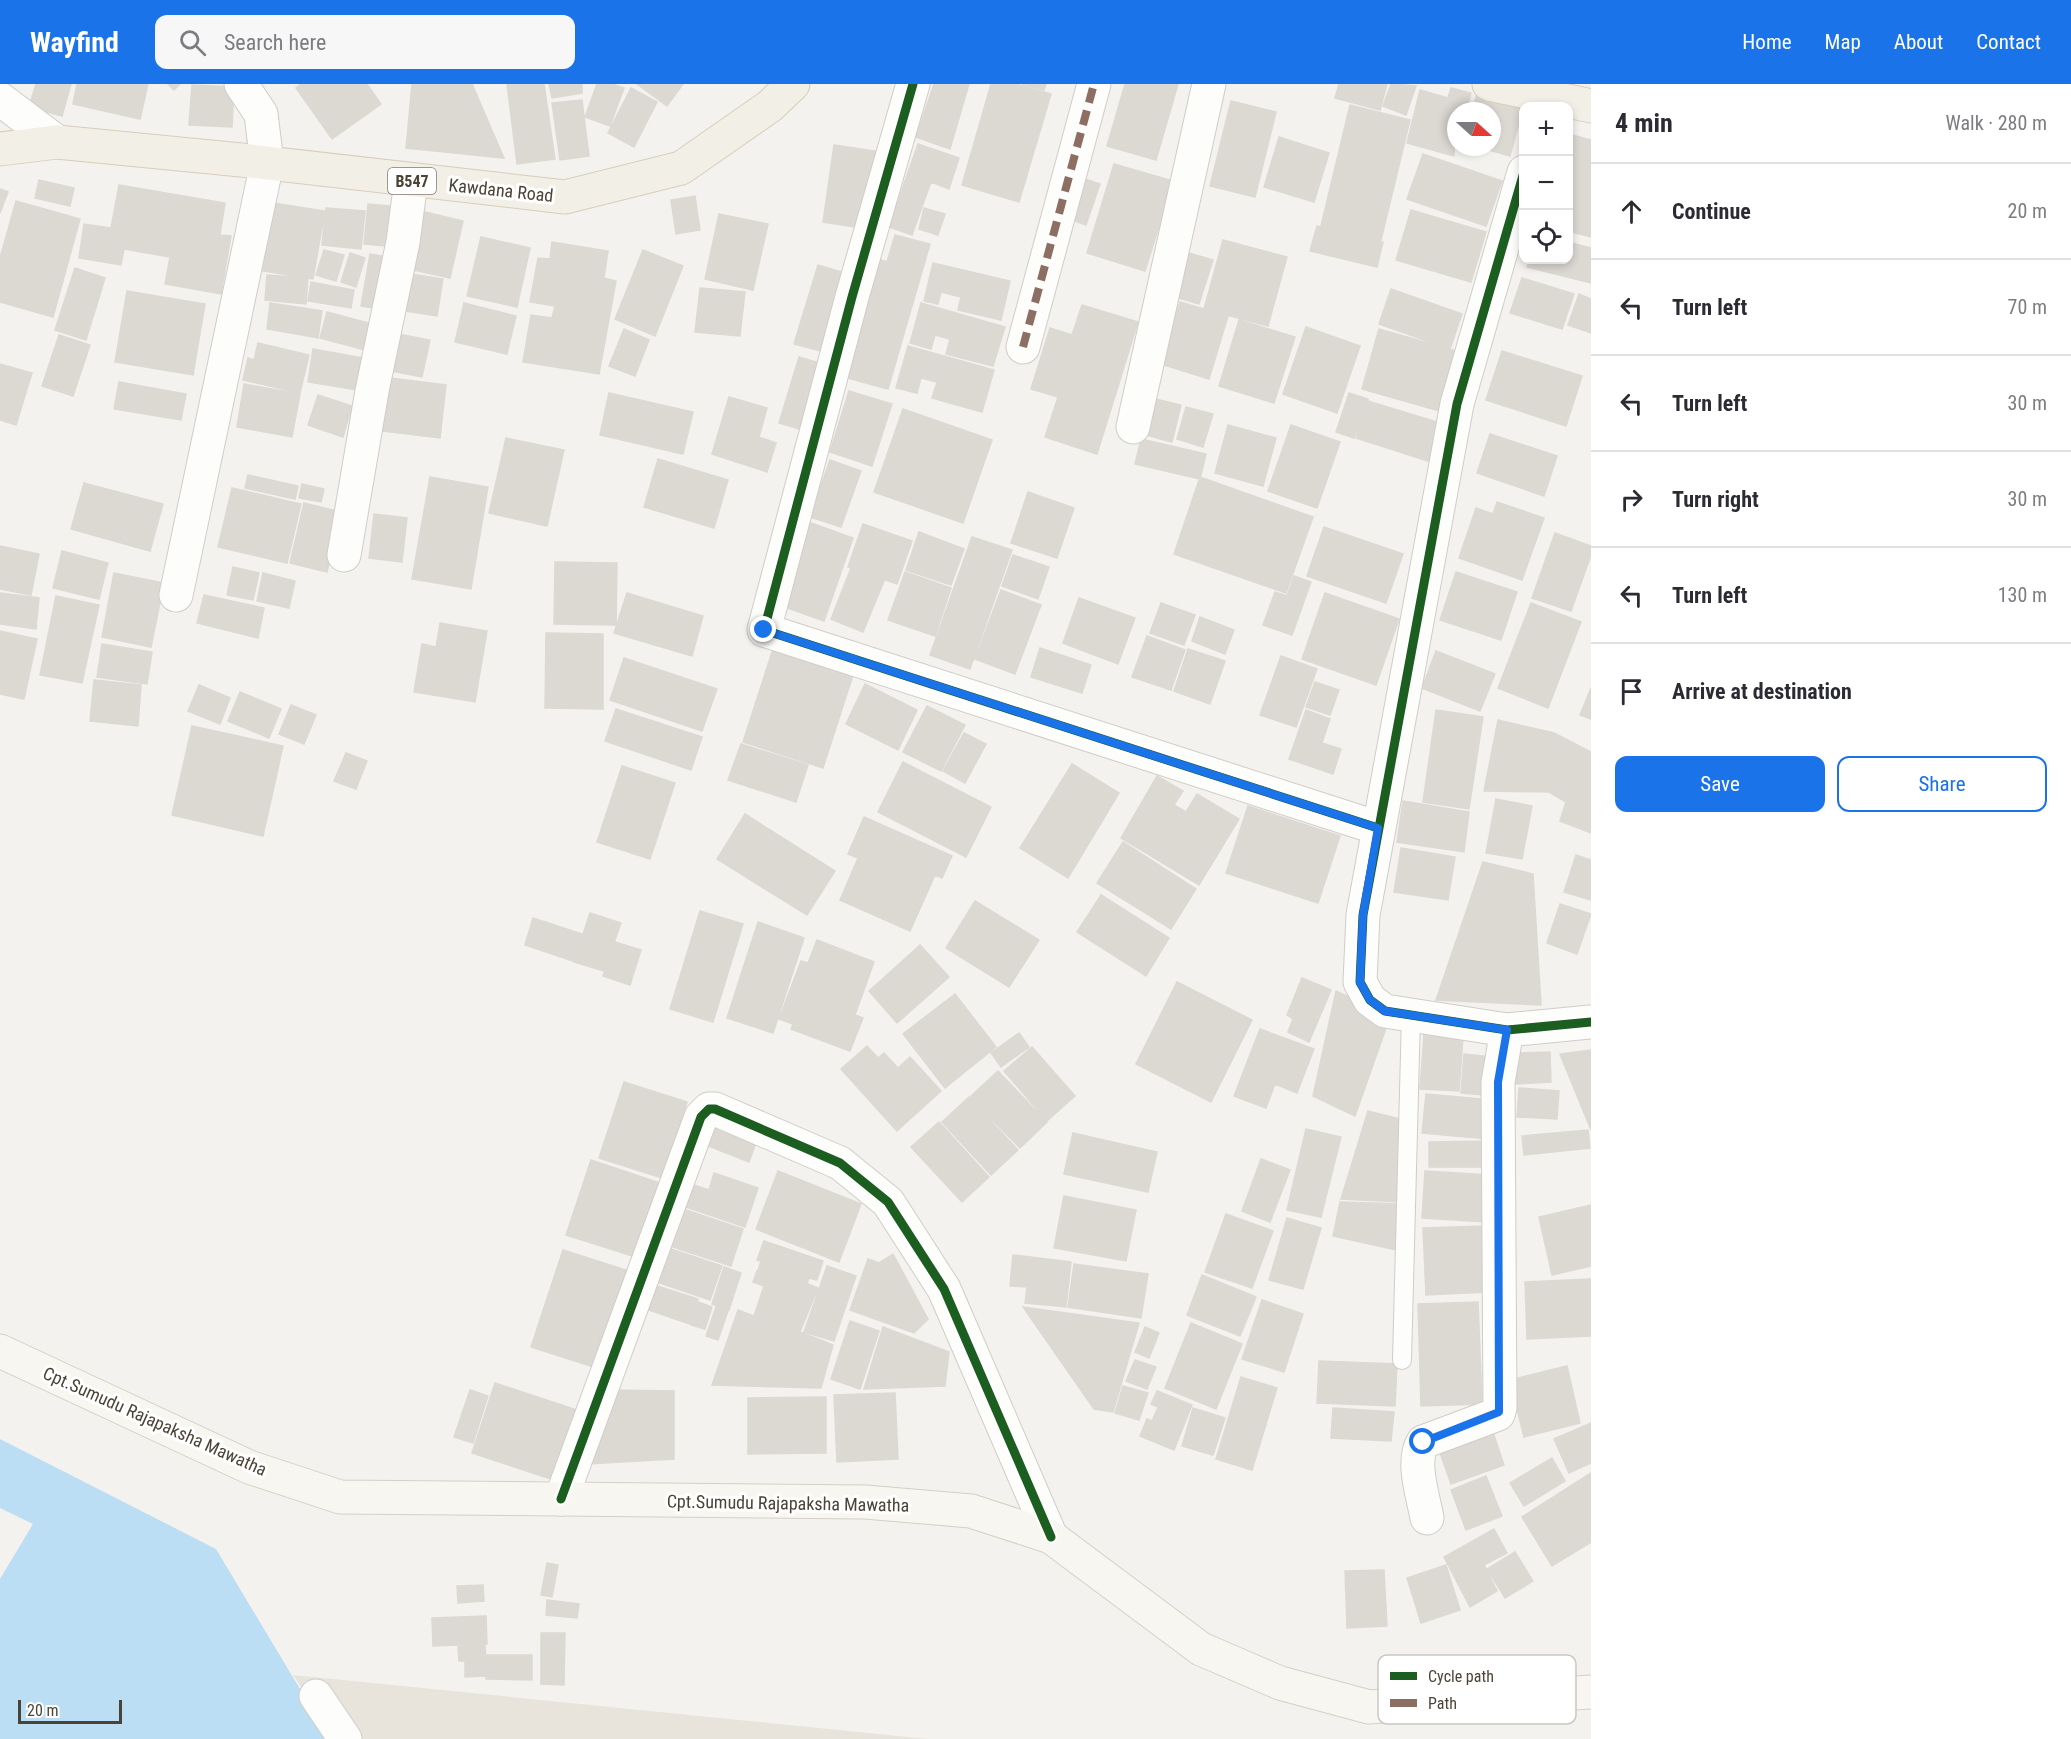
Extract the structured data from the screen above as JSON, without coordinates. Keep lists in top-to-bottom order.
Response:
{
  "streets": {
    "main road": ["B547", "Kawdana Road", "Cpt.Sumudu Rajapaksha Mawatha"]
  },
  "legend": ["Cycle path", "Path"],
  "scale_bar": "20 m",
  "north": "right",
  "page": {
    "header": "Wayfind",
    "search": "Search here",
    "nav": [
      "Home",
      "Map",
      "About",
      "Contact"
    ],
    "heading": ["4 min", "Walk · 280 m"],
    "map_buttons": ["+", "−"],
    "list": [
      ["Continue", "20 m"],
      ["Turn left", "70 m"],
      ["Turn left", "30 m"],
      ["Turn right", "30 m"],
      ["Turn left", "130 m"],
      "Arrive at destination"
    ],
    "buttons": ["Save", "Share"],
    "scale": "20 m"
  }
}
